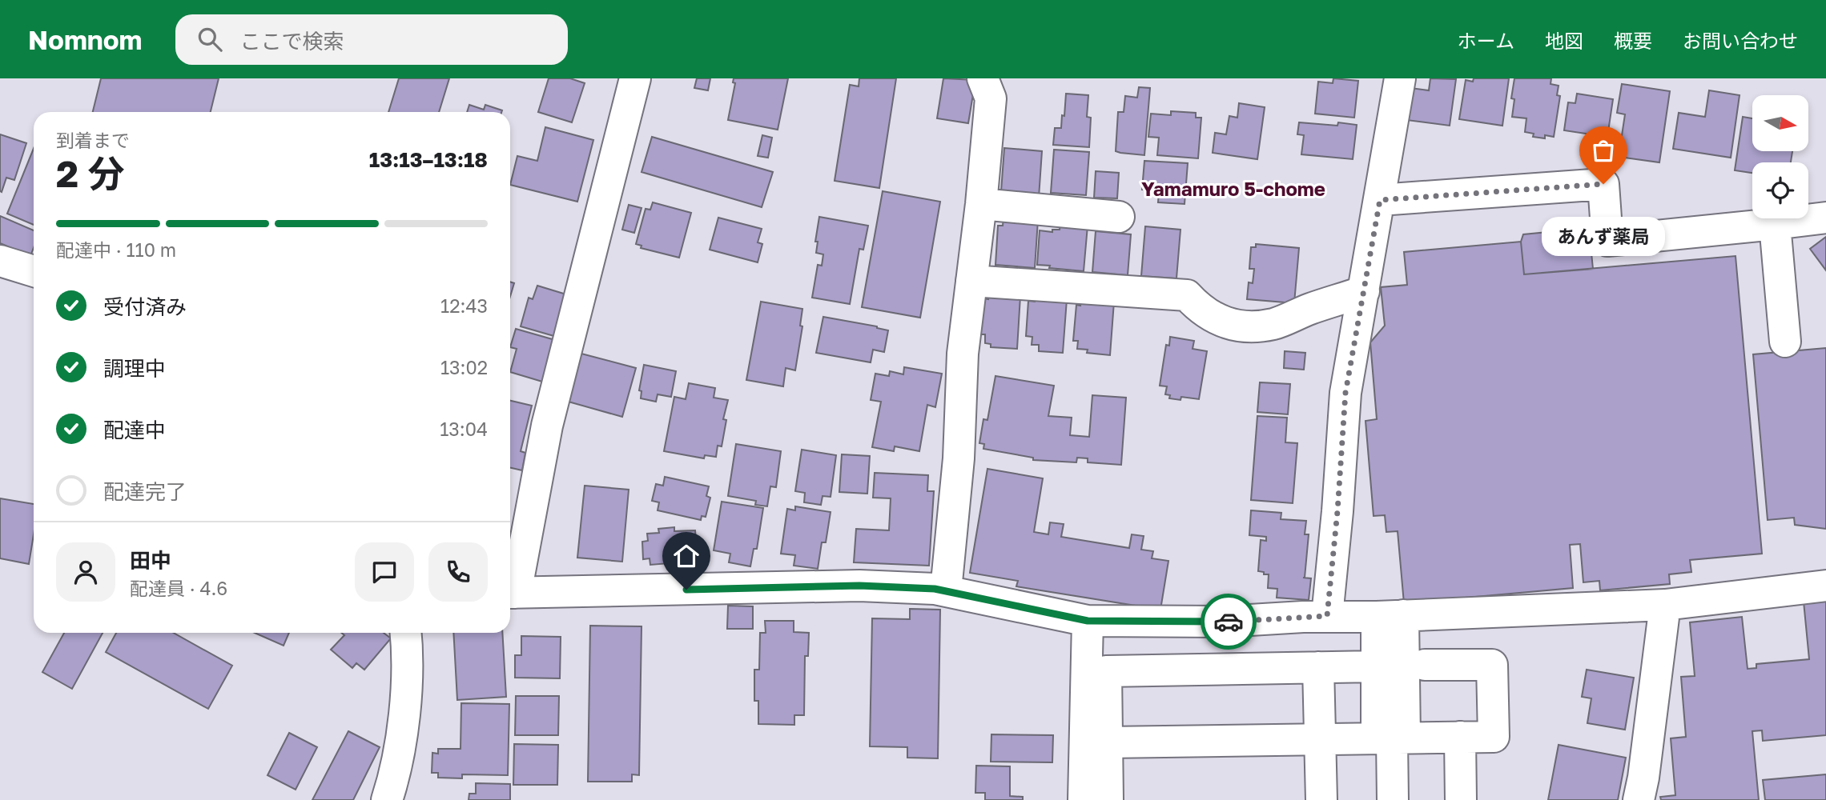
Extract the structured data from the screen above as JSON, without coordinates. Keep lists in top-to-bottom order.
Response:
{
  "districts": ["Yamamuro 5-chome"],
  "places": ["あんず薬局"],
  "north": "right",
  "page": {
    "header": "Nomnom",
    "search": "ここで検索",
    "nav": [
      "ホーム",
      "地図",
      "概要",
      "お問い合わせ"
    ],
    "heading": ["2 分", "到着まで", "13:13–13:18"],
    "panel": ["田中", "配達員 · 4.6"],
    "bar": "配達中 · 110 m",
    "bubble": "あんず薬局",
    "list": [
      ["受付済み", "12:43"],
      ["調理中", "13:02"],
      ["配達中", "13:04"],
      "配達完了"
    ]
  }
}
